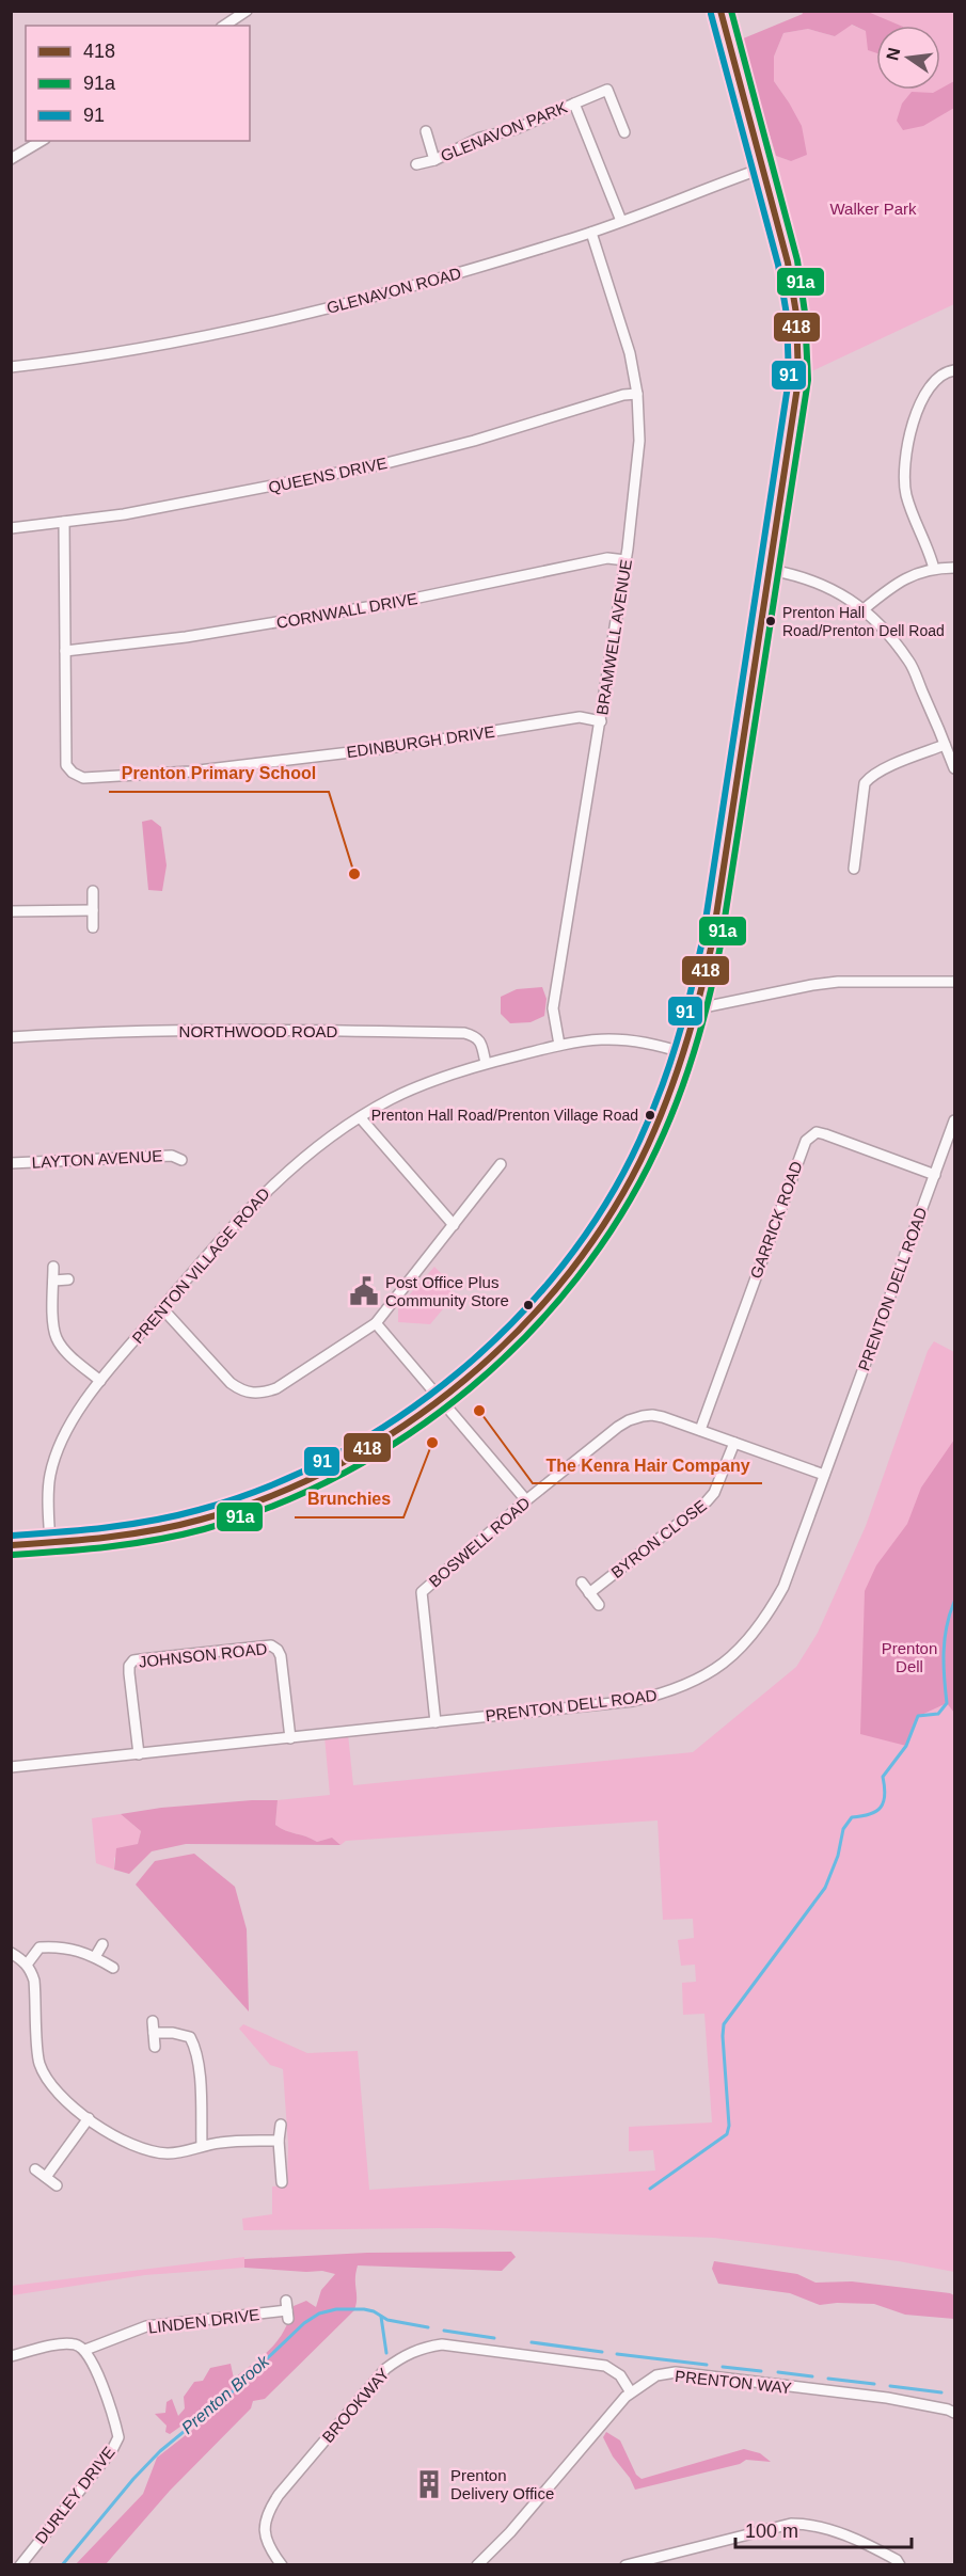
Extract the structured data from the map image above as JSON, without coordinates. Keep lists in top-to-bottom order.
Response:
{
  "streets": {
    "street": [
      "GLENAVON PARK",
      "GLENAVON ROAD",
      "QUEENS DRIVE",
      "CORNWALL DRIVE",
      "BRAMWELL AVENUE",
      "EDINBURGH DRIVE",
      "NORTHWOOD ROAD",
      "LAYTON AVENUE",
      "GARRICK ROAD",
      "PRENTON VILLAGE ROAD",
      "PRENTON DELL ROAD",
      "BYRON CLOSE",
      "BOSWELL ROAD",
      "JOHNSON ROAD",
      "LINDEN DRIVE",
      "PRENTON WAY",
      "BROOKWAY",
      "DURLEY DRIVE"
    ]
  },
  "crossings": [
    ["GLENAVON PARK", "GLENAVON ROAD"],
    ["GLENAVON ROAD", "BRAMWELL AVENUE"],
    ["QUEENS DRIVE", "BRAMWELL AVENUE"],
    ["QUEENS DRIVE", "EDINBURGH DRIVE"],
    ["CORNWALL DRIVE", "BRAMWELL AVENUE"],
    ["CORNWALL DRIVE", "EDINBURGH DRIVE"],
    ["BRAMWELL AVENUE", "EDINBURGH DRIVE"],
    ["BRAMWELL AVENUE", "PRENTON VILLAGE ROAD"],
    ["NORTHWOOD ROAD", "PRENTON VILLAGE ROAD"],
    ["GARRICK ROAD", "PRENTON DELL ROAD"],
    ["GARRICK ROAD", "BOSWELL ROAD"],
    ["PRENTON DELL ROAD", "BOSWELL ROAD"],
    ["PRENTON DELL ROAD", "JOHNSON ROAD"],
    ["BYRON CLOSE", "BOSWELL ROAD"],
    ["LINDEN DRIVE", "DURLEY DRIVE"],
    ["PRENTON WAY", "BROOKWAY"]
  ],
  "water": ["Prenton Brook"],
  "parks": ["Walker Park", "Prenton Dell"],
  "places": {
    "other": [
      "Prenton Hall Road/Prenton Dell Road",
      "Prenton Primary School",
      "Prenton Hall Road/Prenton Village Road",
      "The Kenra Hair Company",
      "Brunchies"
    ],
    "public building": ["Post Office Plus Community Store"],
    "building": ["Prenton Delivery Office"]
  },
  "lines": ["transit line 418", "transit line 91a", "transit line 91"],
  "legend": ["418", "91a", "91"],
  "scale_bar": "100 m",
  "north": "left"
}
